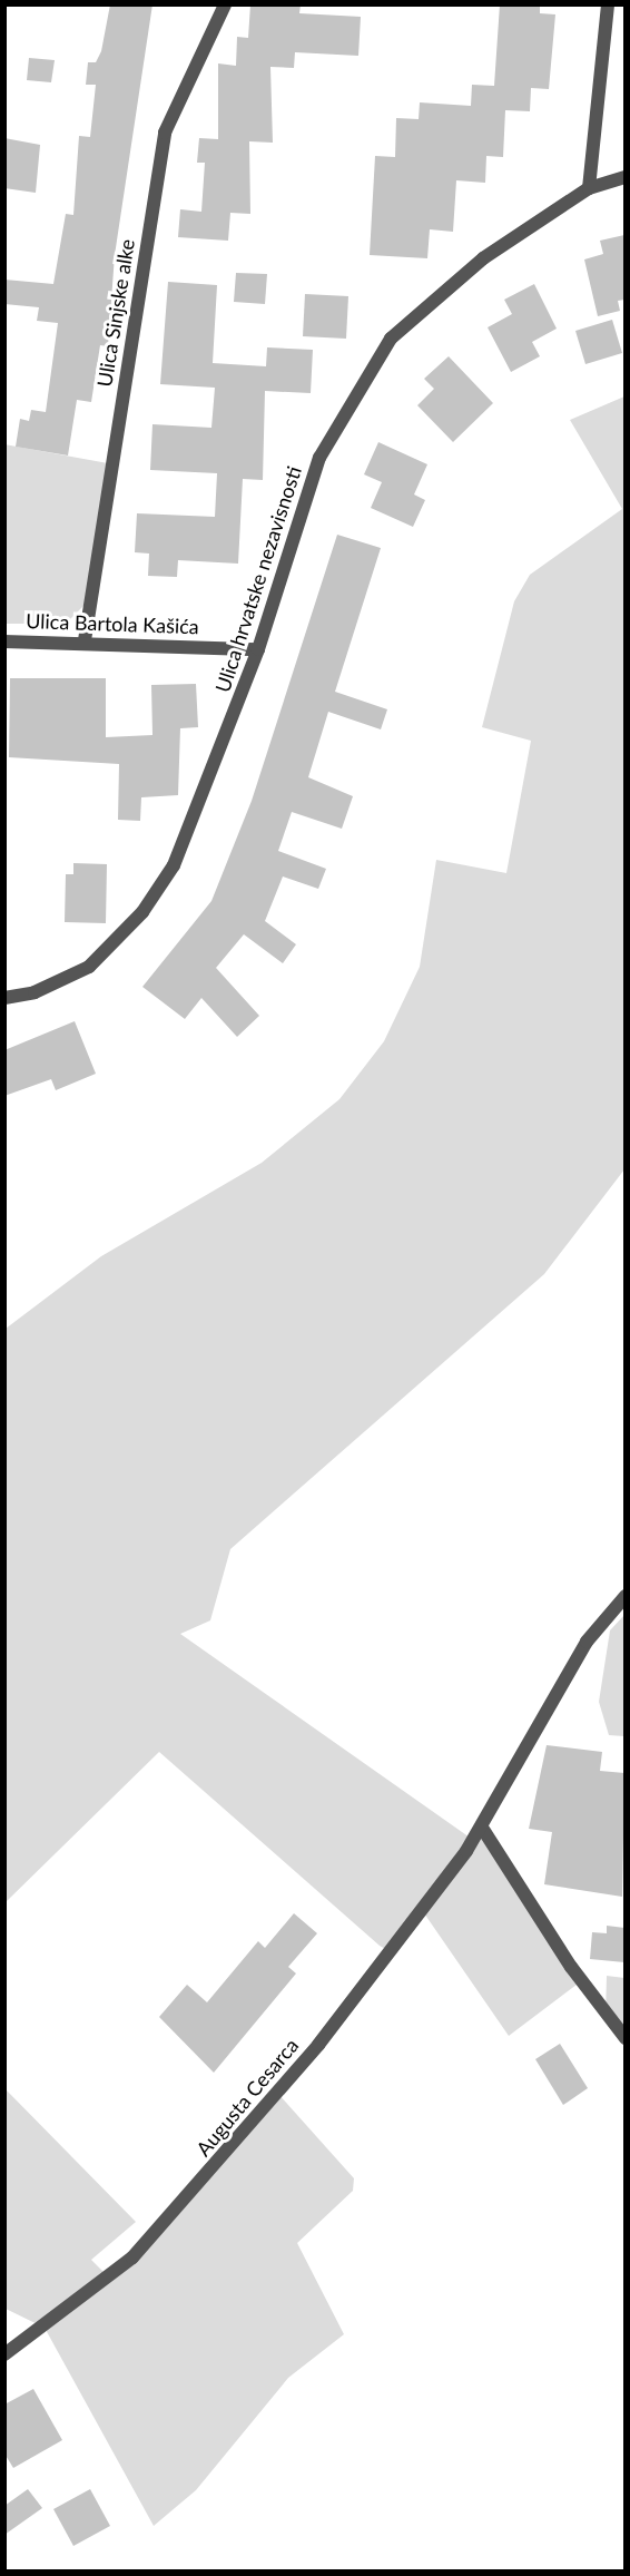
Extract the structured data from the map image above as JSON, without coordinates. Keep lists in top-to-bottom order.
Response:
{
  "streets": {
    "street": [
      "Ulica Sinjske alke",
      "Ulica hrvatske nezavisnosti",
      "Ulica Bartola Kašića",
      "Augusta Cesarca"
    ]
  },
  "crossings": [
    ["Ulica Sinjske alke", "Ulica Bartola Kašića"],
    ["Ulica hrvatske nezavisnosti", "Ulica Bartola Kašića"]
  ]
}
